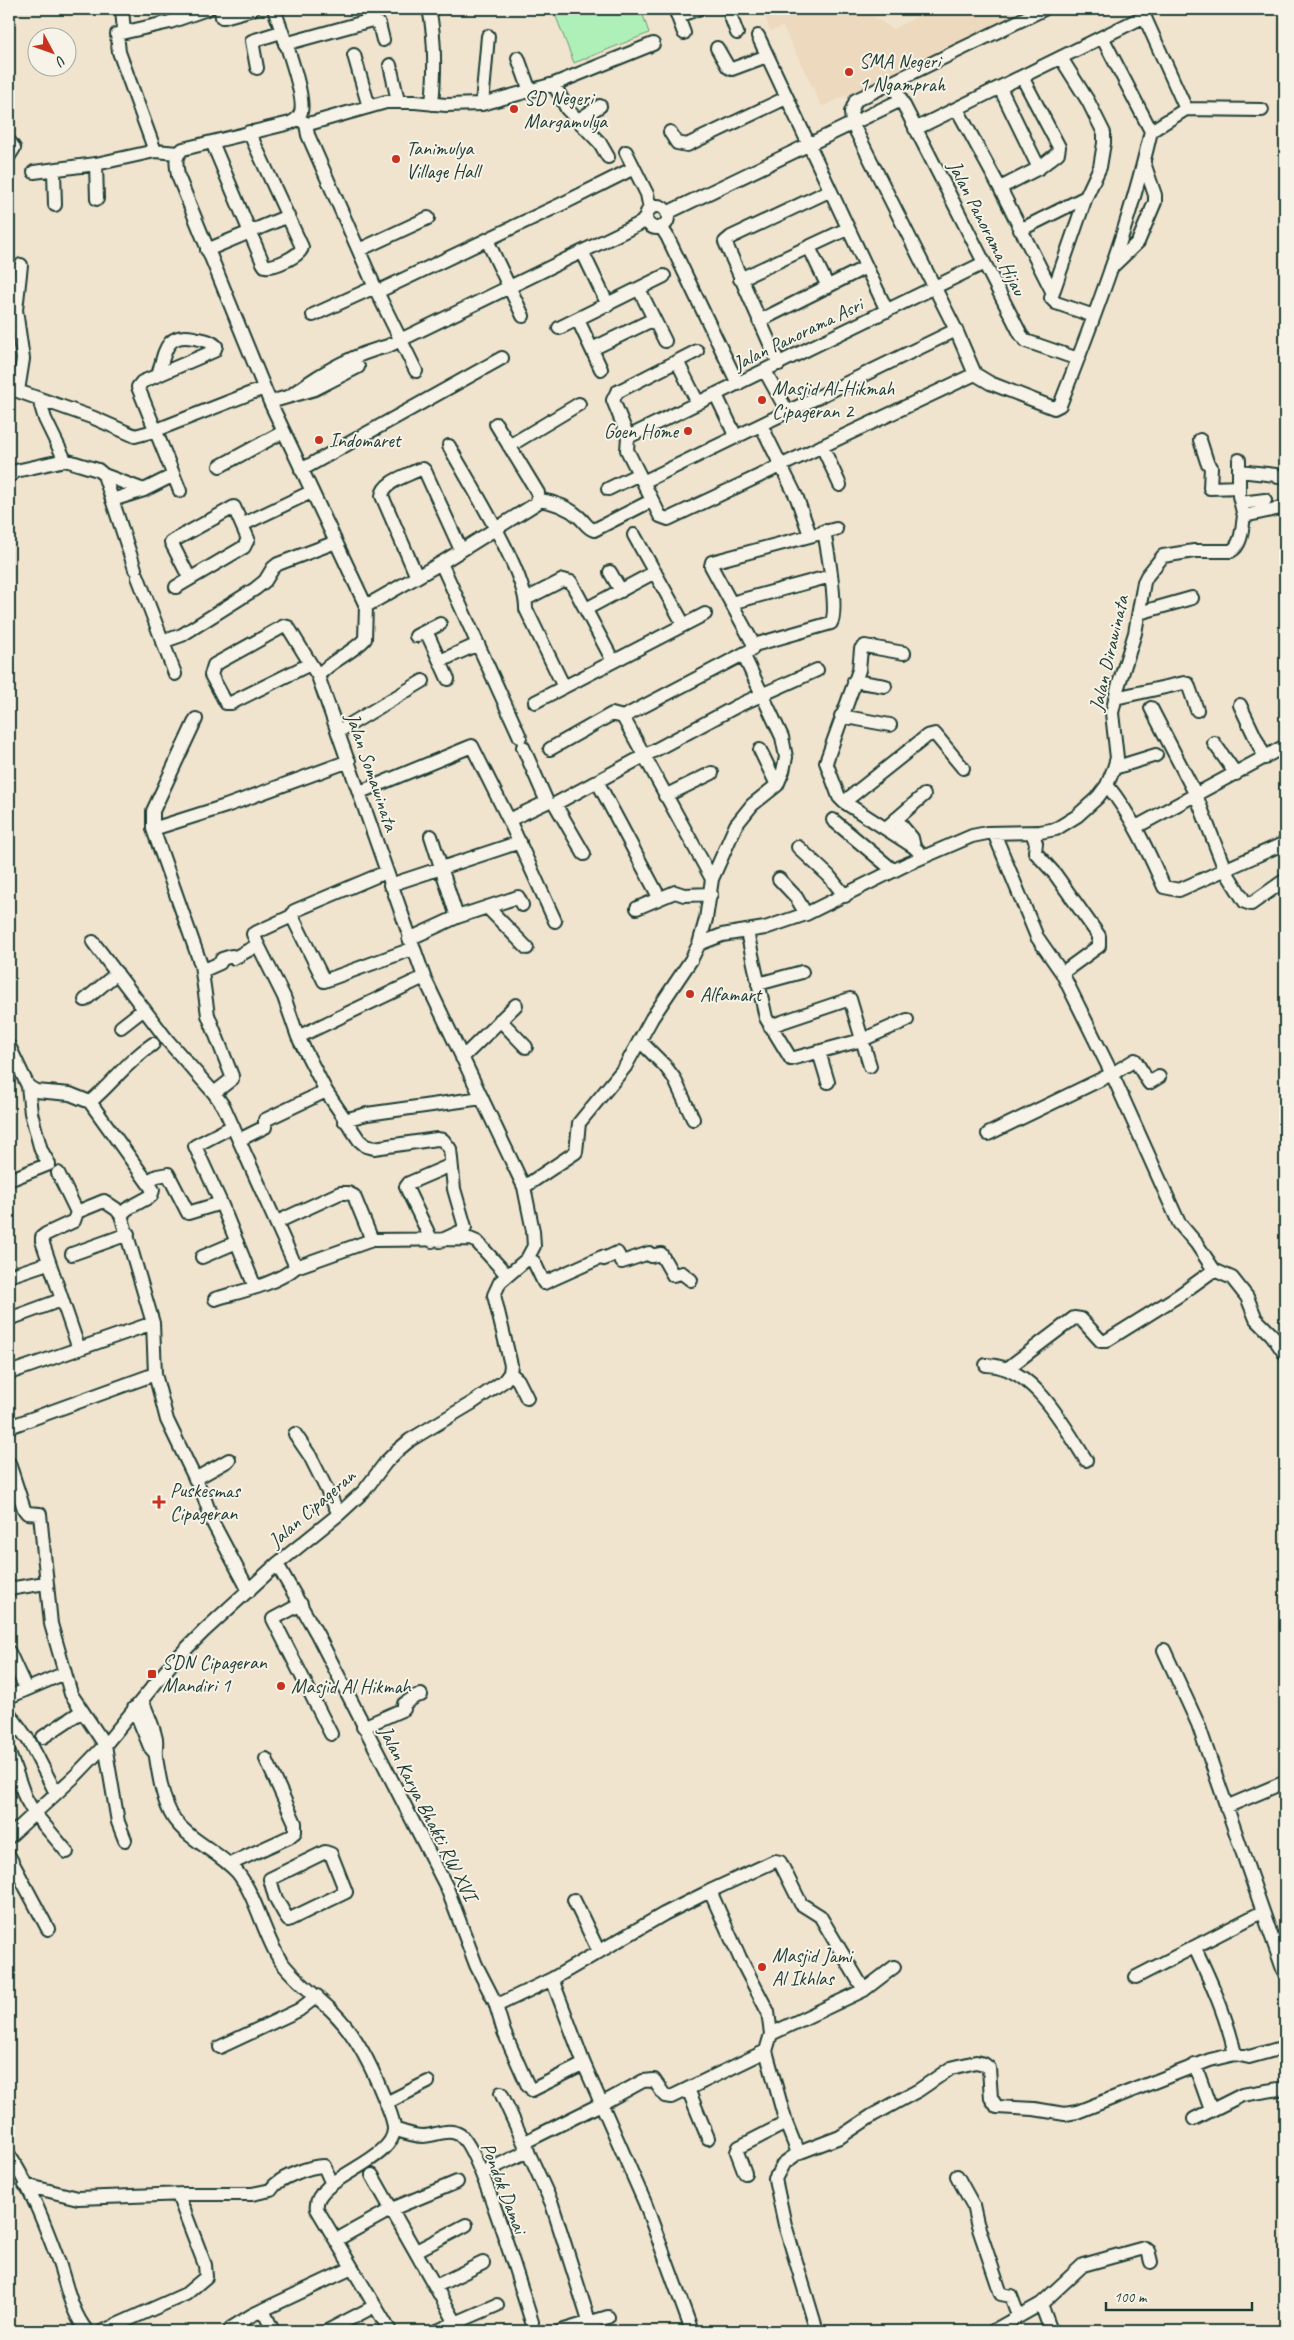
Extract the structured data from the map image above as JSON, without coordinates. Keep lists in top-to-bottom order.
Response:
{
  "streets": {
    "street": [
      "Jalan Panorama Hijau",
      "Jalan Panorama Asri",
      "Jalan Dirawinata",
      "Jalan Somawinata",
      "Jalan Cipageran",
      "Jalan Karya Bhakti RW XVI",
      "Pondok Damai"
    ]
  },
  "crossings": [
    ["Jalan Panorama Hijau", "Jalan Panorama Asri"],
    ["Jalan Cipageran", "Jalan Karya Bhakti RW XVI"]
  ],
  "places": {
    "other": [
      "SMA Negeri 1 Ngamprah",
      "SD Negeri Margamulya",
      "Tanimulya Village Hall",
      "Masjid Al-Hikmah Cipageran 2",
      "Goen Home",
      "Indomaret",
      "Alfamart",
      "Masjid Al Hikmah",
      "Masjid Jami Al Ikhlas"
    ],
    "health": ["Puskesmas Cipageran"],
    "transit": ["SDN Cipageran Mandiri 1"]
  },
  "scale_bar": "100 m",
  "north": "bottom right"
}
